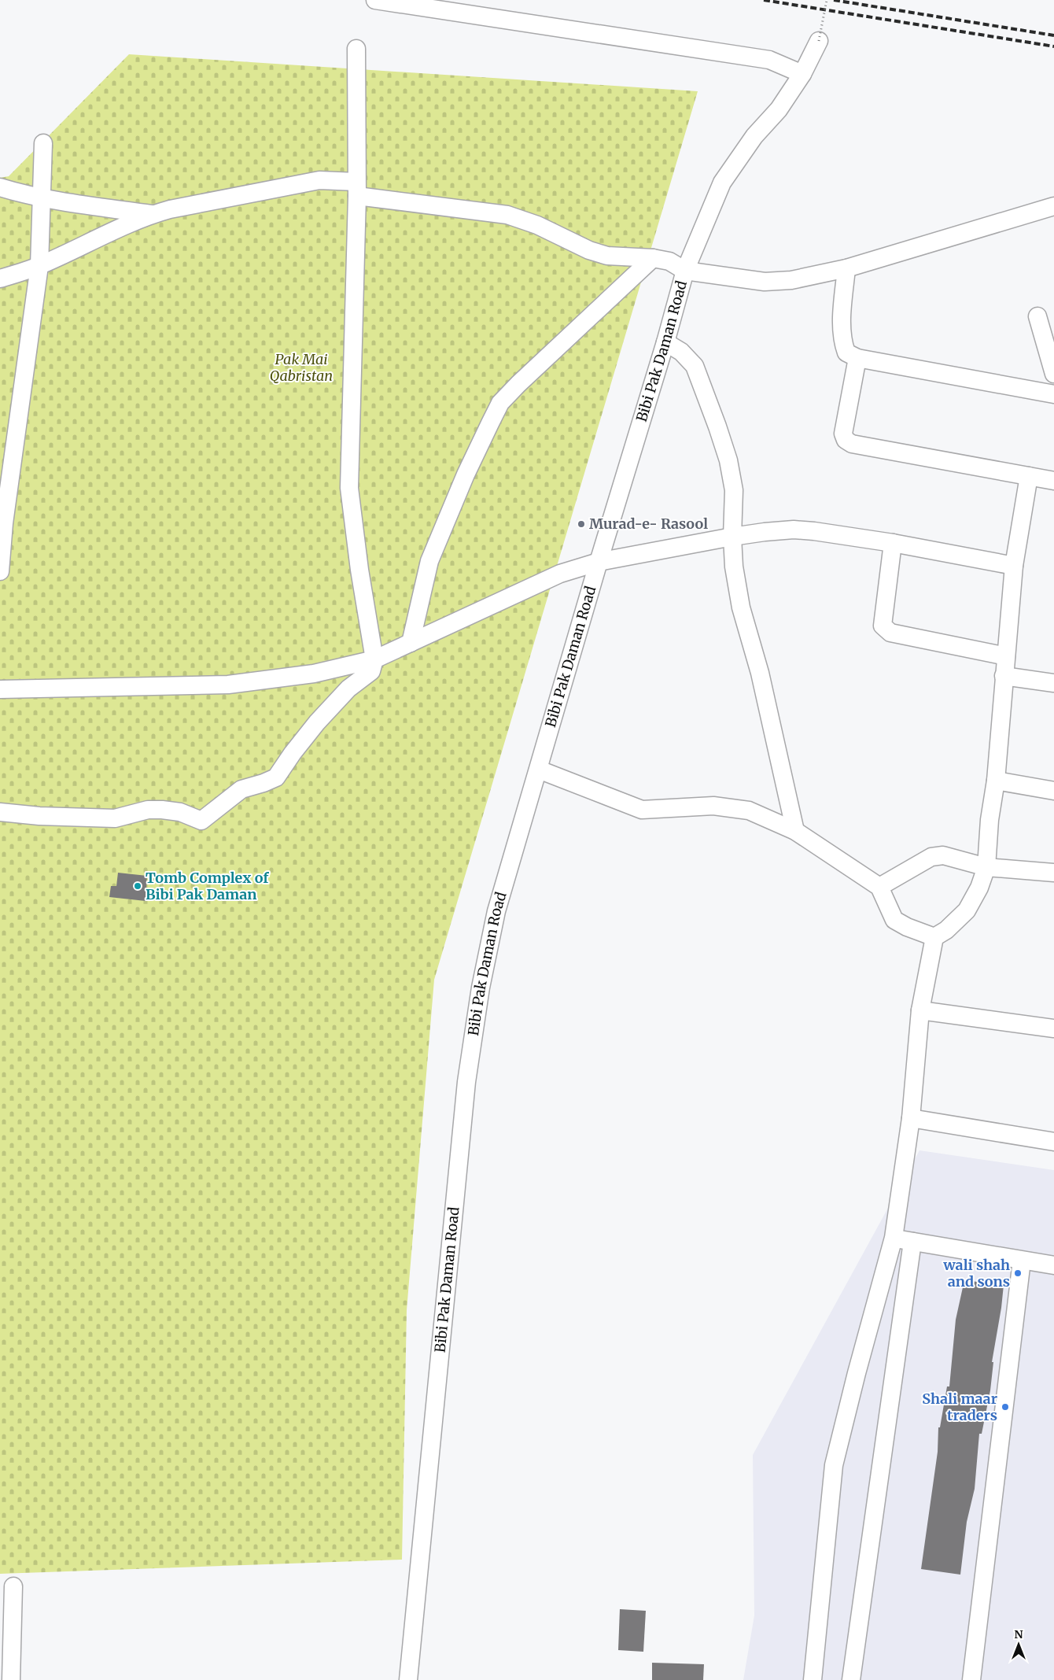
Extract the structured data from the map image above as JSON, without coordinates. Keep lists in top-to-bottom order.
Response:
{
  "streets": {
    "street": ["Bibi Pak Daman Road"]
  },
  "parks": ["Pak Mai Qabristan"],
  "places": [
    "Murad-e- Rasool",
    "Tomb Complex of Bibi Pak Daman",
    "wali shah and sons",
    "Shali maar traders"
  ],
  "north": "top"
}
